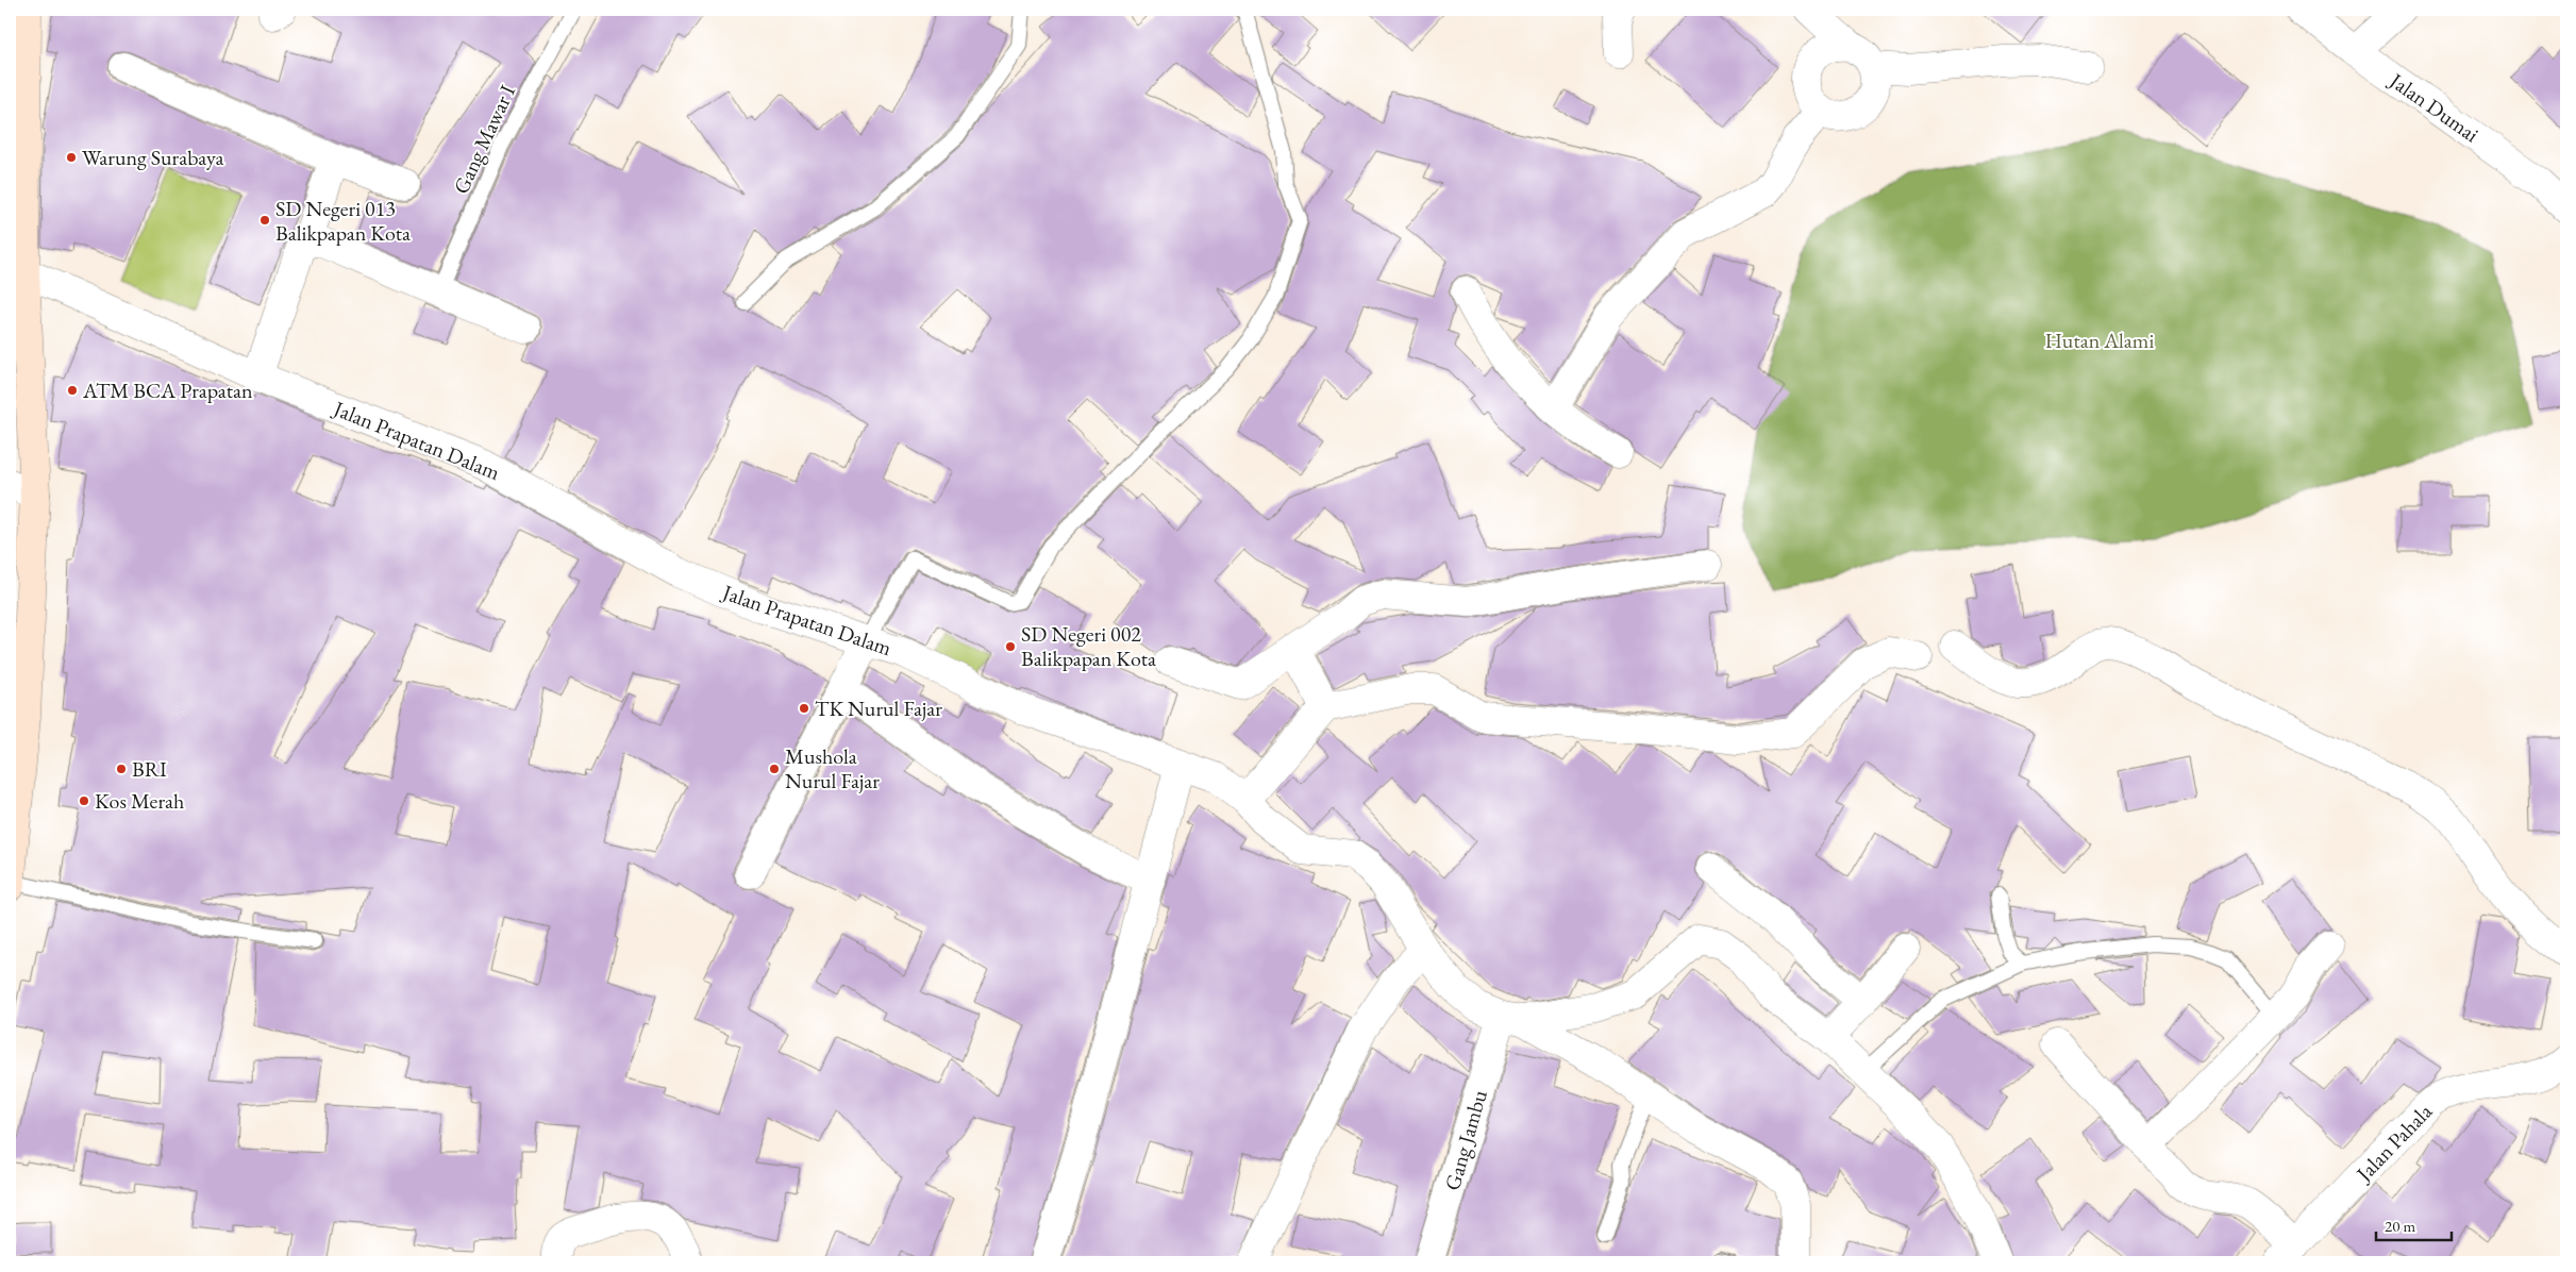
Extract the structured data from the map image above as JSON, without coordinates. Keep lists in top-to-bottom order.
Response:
{
  "streets": {
    "street": [
      "Jalan Dumai",
      "Jalan Prapatan Dalam",
      "Gang Jambu",
      "Jalan Pahala"
    ],
    "lane": ["Gang Mawar I"]
  },
  "crossings": [
    ["Jalan Prapatan Dalam", "Gang Jambu"]
  ],
  "parks": ["Hutan Alami"],
  "places": [
    "Warung Surabaya",
    "SD Negeri 013 Balikpapan Kota",
    "ATM BCA Prapatan",
    "SD Negeri 002 Balikpapan Kota",
    "TK Nurul Fajar",
    "BRI",
    "Mushola Nurul Fajar",
    "Kos Merah"
  ],
  "scale_bar": "20 m"
}
